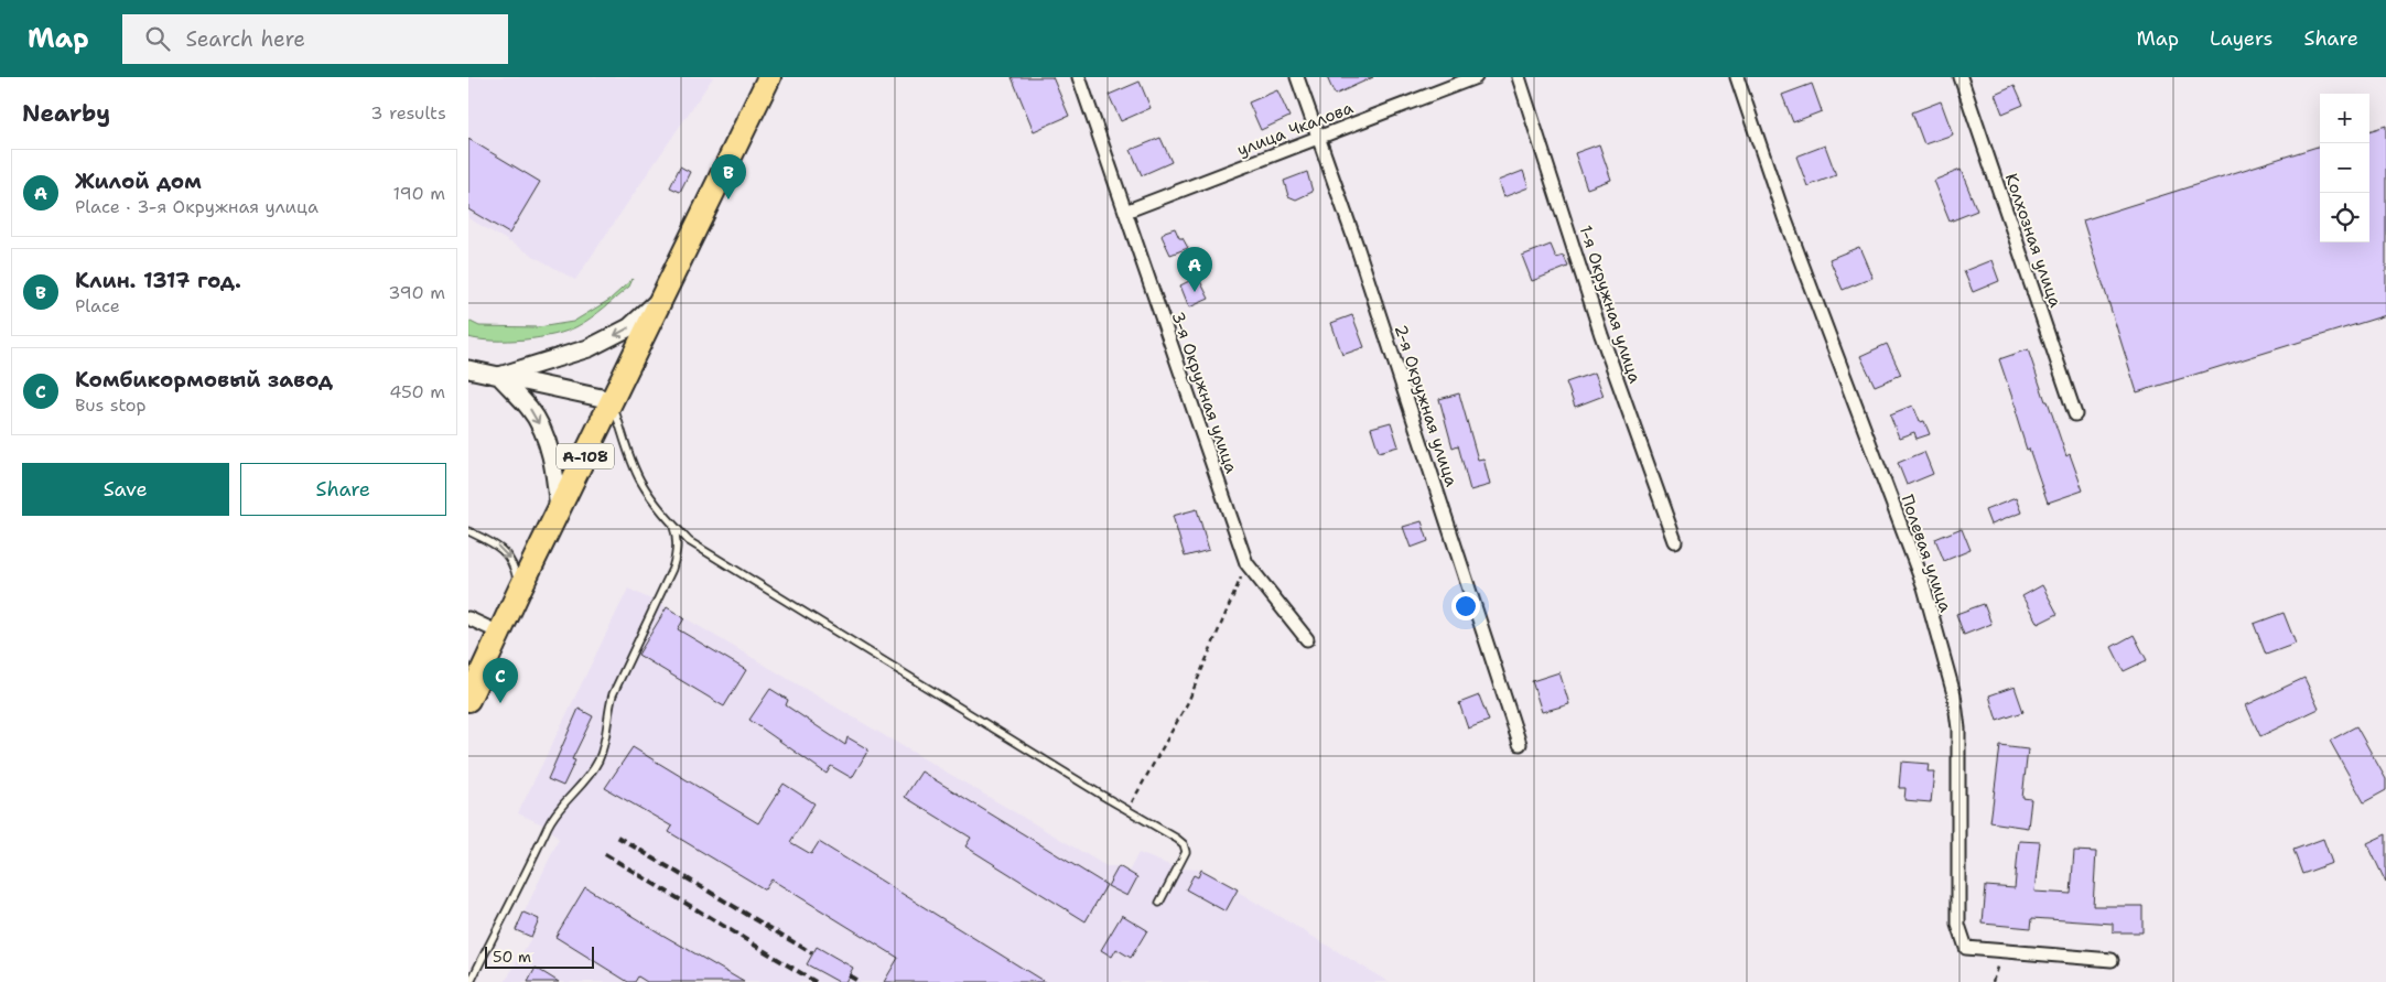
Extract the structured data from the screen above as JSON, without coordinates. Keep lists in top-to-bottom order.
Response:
{
  "streets": {
    "highway": ["А-108"],
    "street": [
      "улица Чкалова",
      "Колхозная улица",
      "1-я Окружная улица",
      "3-я Окружная улица",
      "2-я Окружная улица",
      "Полевая улица"
    ]
  },
  "crossings": [
    ["улица Чкалова", "3-я Окружная улица"],
    ["улица Чкалова", "2-я Окружная улица"]
  ],
  "scale_bar": "50 m",
  "page": {
    "header": "Map",
    "search": "Search here",
    "nav": ["Map", "Layers", "Share"],
    "heading": ["Nearby", "3 results"],
    "map_buttons": ["+", "−"],
    "list": [
      {
        "mark": "A",
        "name": "Жилой дом",
        "note": "Place · 3-я Окружная улица",
        "value": "190 m"
      },
      {
        "mark": "B",
        "name": "Клин. 1317 год.",
        "note": "Place",
        "value": "390 m"
      },
      {
        "mark": "C",
        "name": "Комбикормовый завод",
        "note": "Bus stop",
        "value": "450 m"
      }
    ],
    "pins": ["B", "A", "C"],
    "buttons": ["Save", "Share"],
    "scale": "50 m"
  }
}
